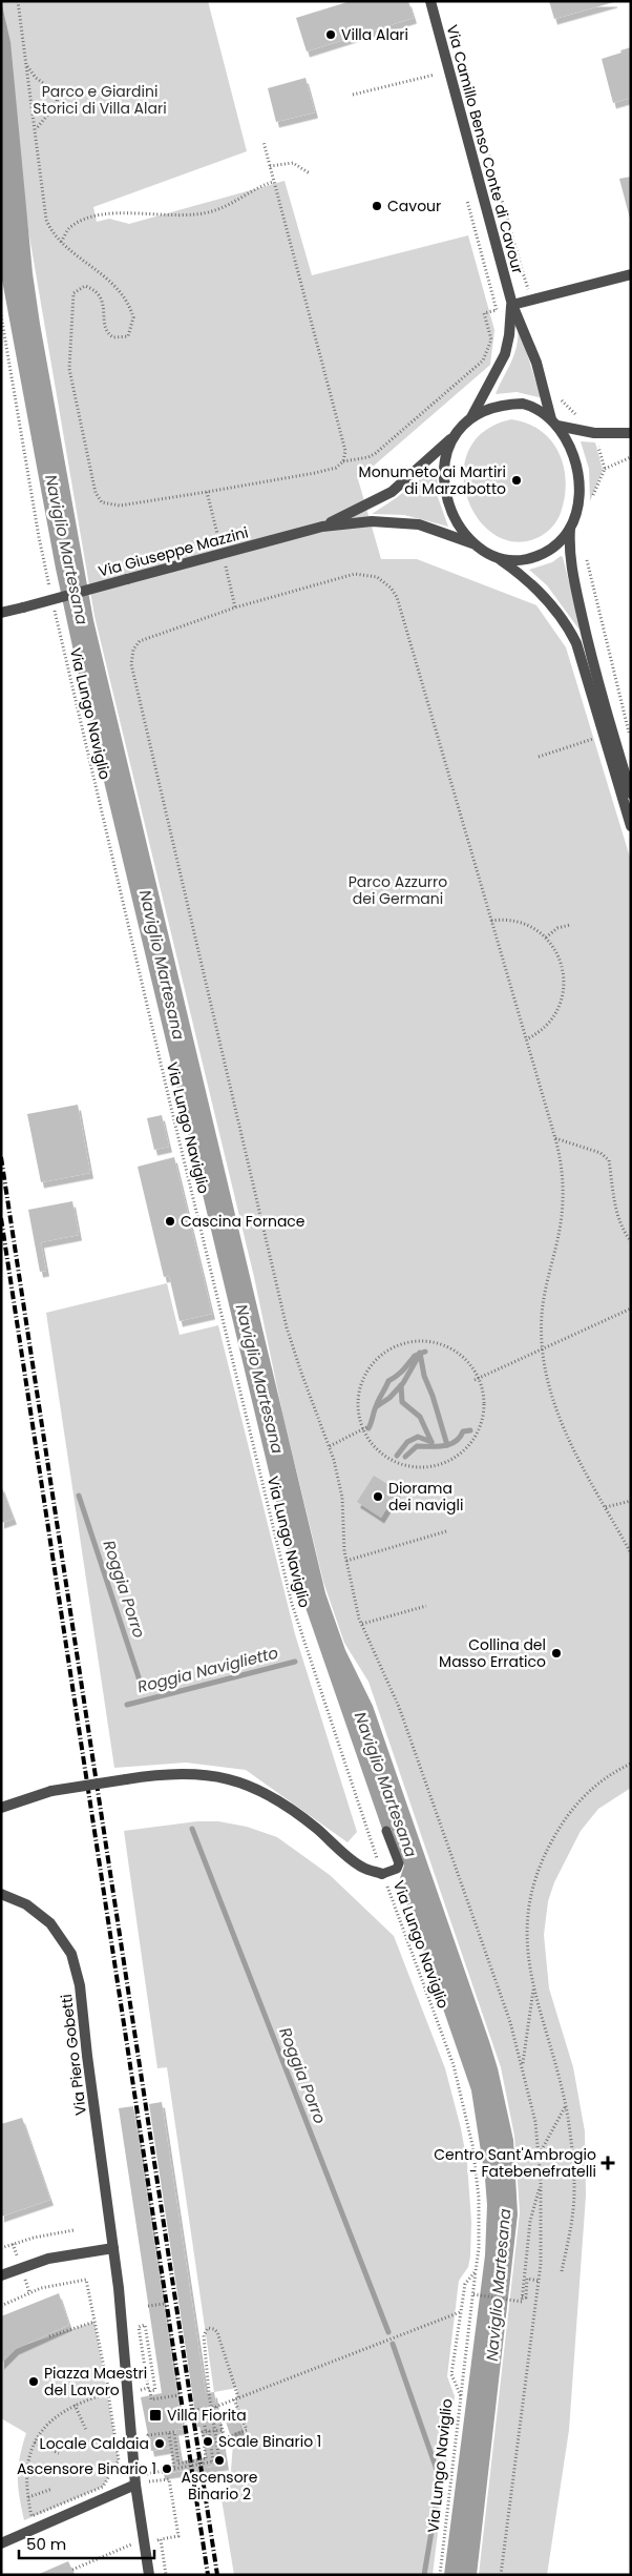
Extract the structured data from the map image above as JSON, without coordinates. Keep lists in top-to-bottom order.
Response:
{
  "streets": {
    "street": ["Via Camillo Benso Conte di Cavour", "Via Giuseppe Mazzini", "Via Piero Gobetti"],
    "path": ["Via Lungo Naviglio"]
  },
  "crossings": [
    ["Via Camillo Benso Conte di Cavour", "Via Giuseppe Mazzini"]
  ],
  "water": ["Naviglio Martesana", "Roggia Porro", "Roggia Naviglietto"],
  "parks": ["Parco e Giardini Storici di Villa Alari", "Parco Azzurro dei Germani"],
  "places": {
    "other": [
      "Villa Alari",
      "Cavour",
      "Monumeto ai Martiri di Marzabotto",
      "Cascina Fornace",
      "Diorama dei navigli",
      "Collina del Masso Erratico",
      "Piazza Maestri del Lavoro",
      "Scale Binario 1",
      "Locale Caldaia",
      "Ascensore Binario 2",
      "Ascensore Binario 1"
    ],
    "health": ["Centro Sant'Ambrogio - Fatebenefratelli"],
    "transit": ["Villa Fiorita"]
  },
  "scale_bar": "50 m"
}
